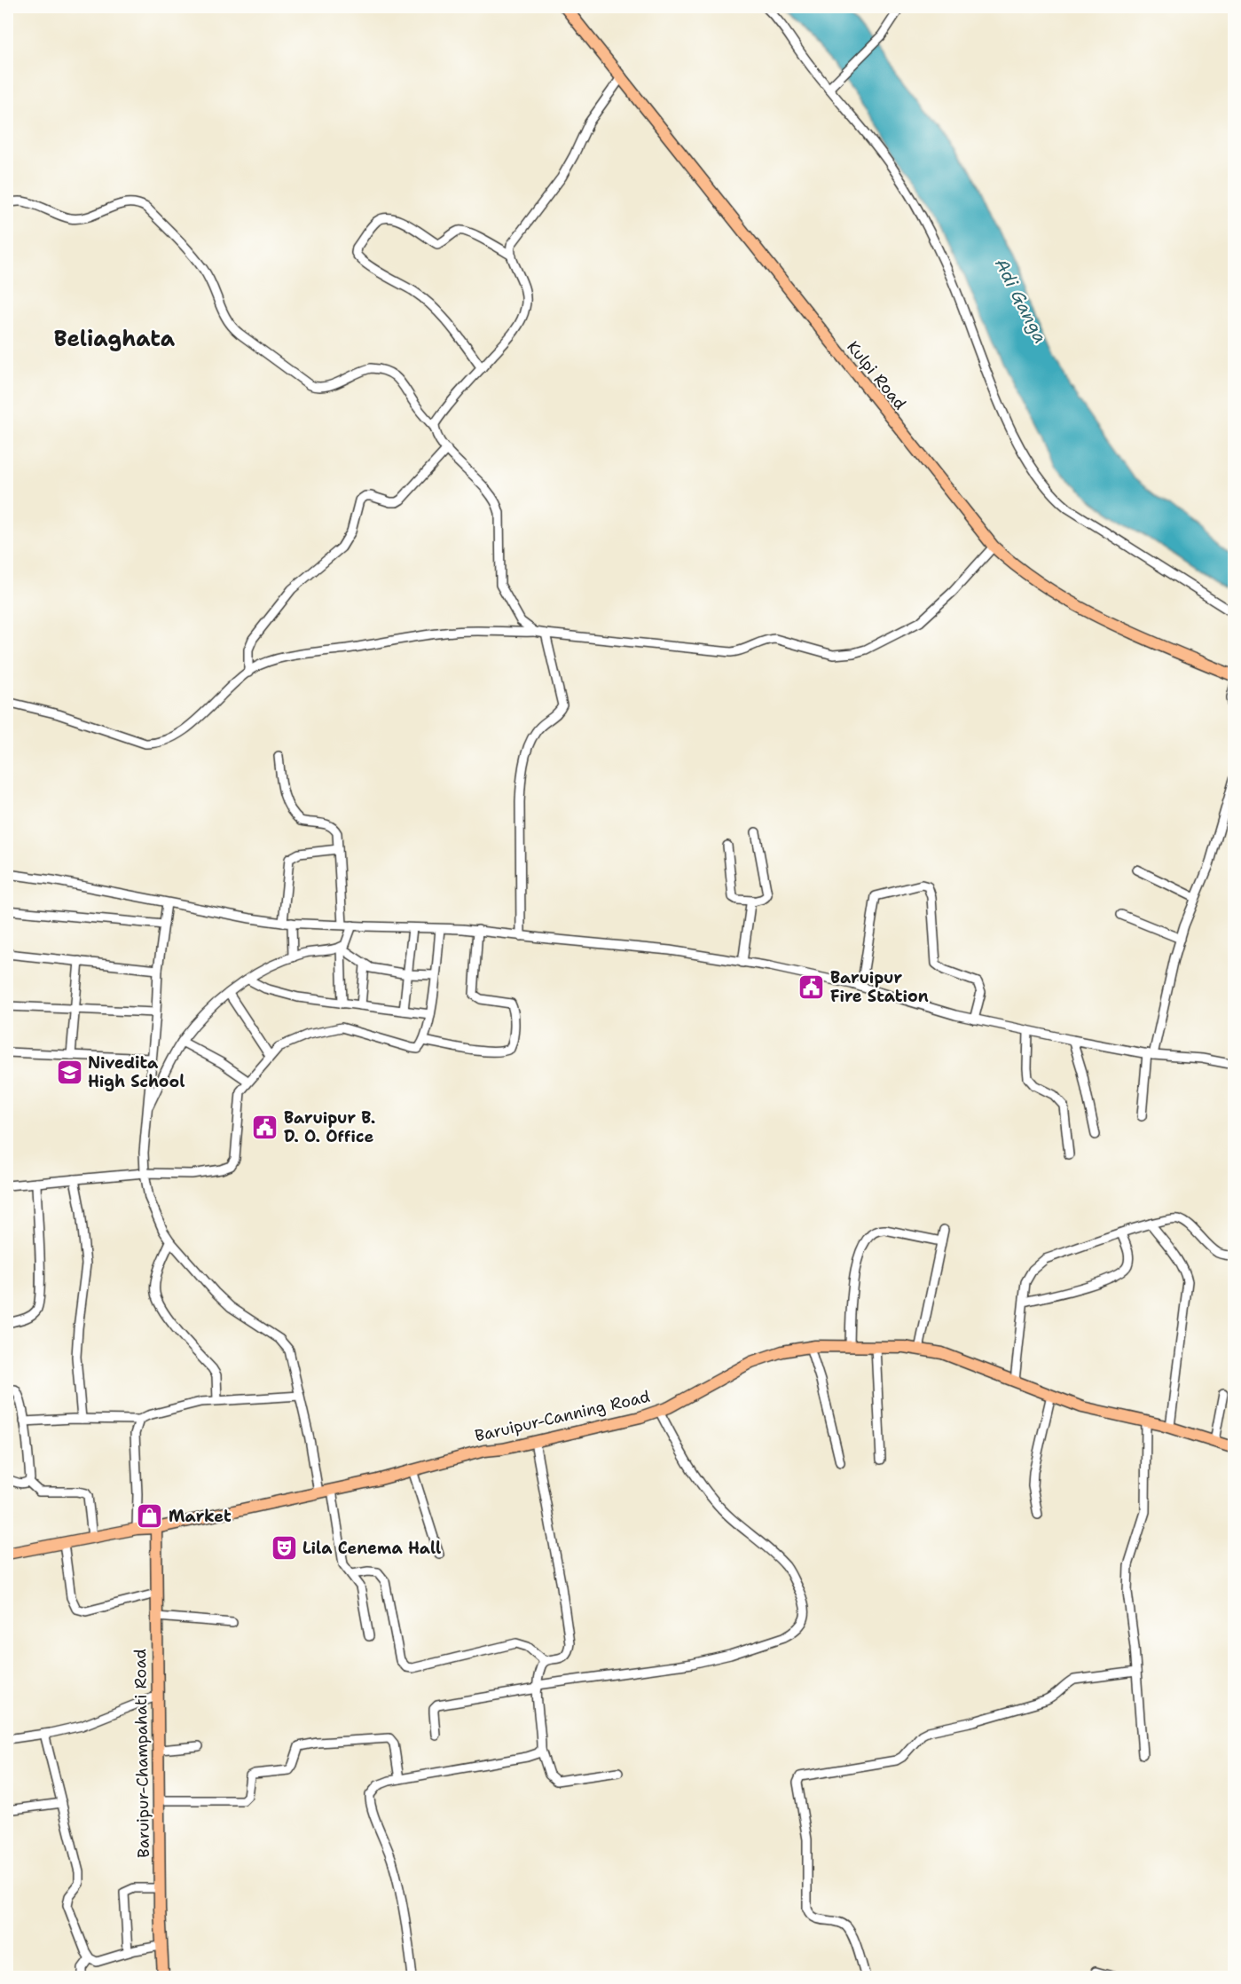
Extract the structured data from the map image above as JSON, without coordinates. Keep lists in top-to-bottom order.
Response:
{
  "streets": {
    "main road": ["Kulpi Road", "Baruipur-Canning Road", "Baruipur-Champahati Road"]
  },
  "crossings": [
    ["Baruipur-Canning Road", "Baruipur-Champahati Road"]
  ],
  "districts": ["Beliaghata"],
  "water": ["Adi Ganga"],
  "places": {
    "public building": ["Baruipur Fire Station", "Baruipur B. D. O. Office"],
    "school or university": ["Nivedita High School"],
    "shop": ["Market"],
    "theatre": ["Lila Cenema Hall"]
  }
}
